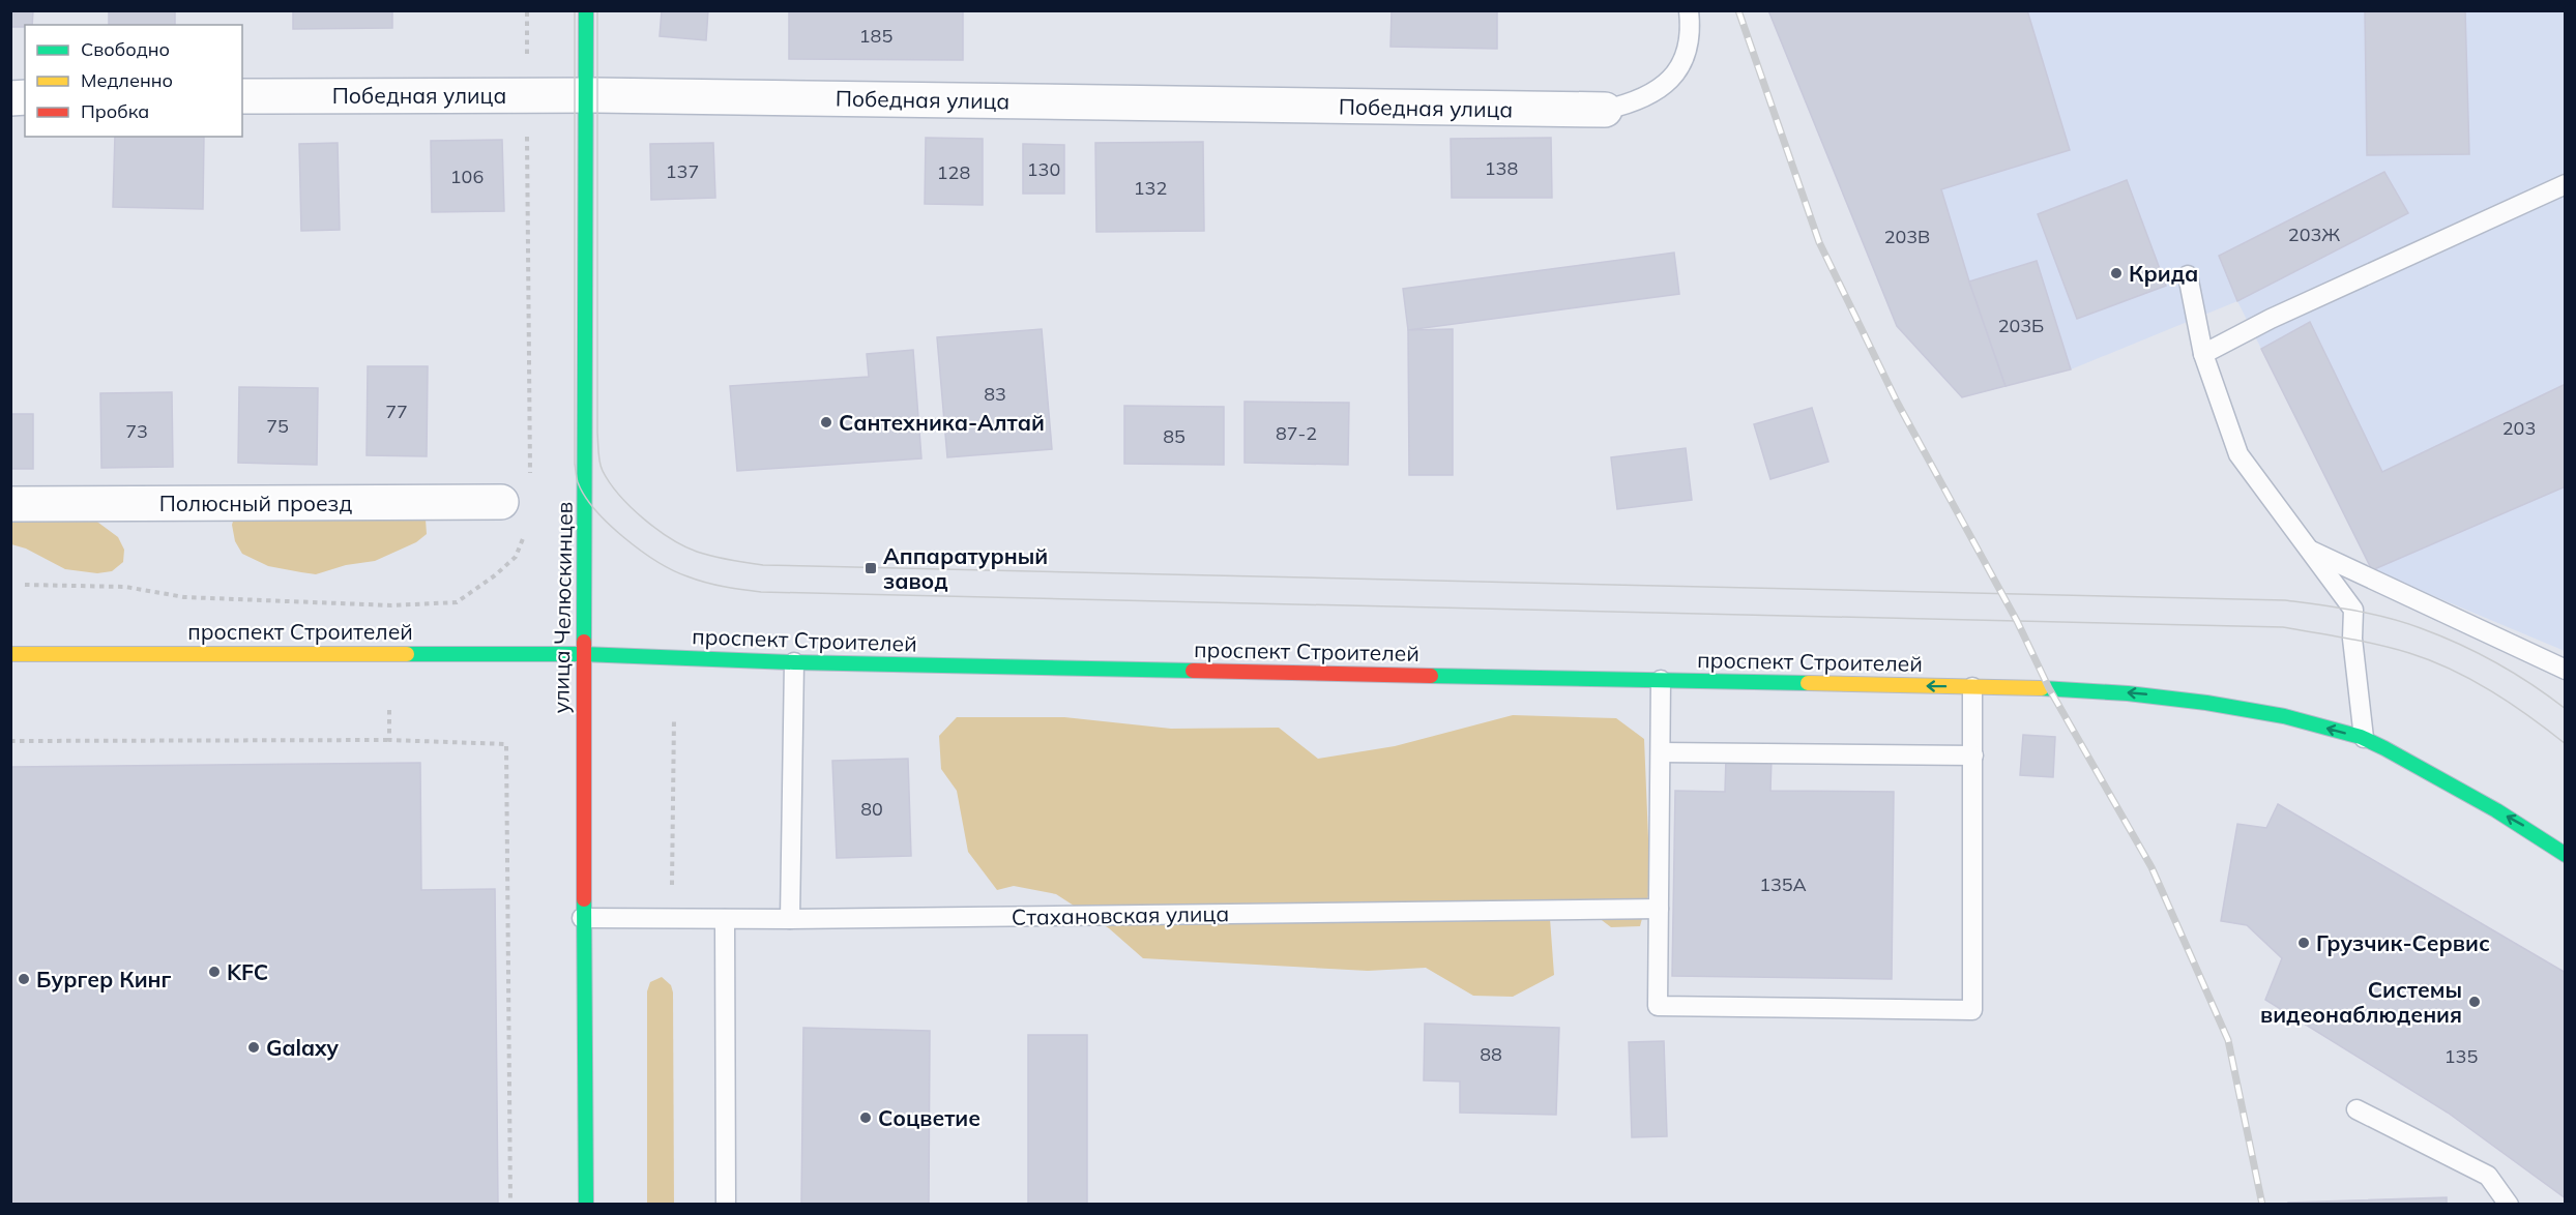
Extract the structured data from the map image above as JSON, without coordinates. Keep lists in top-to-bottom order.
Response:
{
  "streets": {
    "main road": ["улица Челюскинцев", "проспект Строителей"],
    "street": ["Победная улица", "Полюсный проезд"],
    "lane": ["Стахановская улица"]
  },
  "crossings": [
    ["Победная улица", "улица Челюскинцев"],
    ["улица Челюскинцев", "проспект Строителей"],
    ["улица Челюскинцев", "Стахановская улица"]
  ],
  "one_way": ["проспект Строителей"],
  "places": {
    "other": [
      "Крида",
      "Сантехника-Алтай",
      "Грузчик-Сервис",
      "KFC",
      "Бургер Кинг",
      "Системы видеонаблюдения",
      "Galaxy",
      "Соцветие"
    ],
    "transit": ["Аппаратурный завод"]
  },
  "house_numbers": [
    "185",
    "138",
    "130",
    "137",
    "128",
    "106",
    "132",
    "203Ж",
    "203В",
    "203Б",
    "83",
    "77",
    "75",
    "203",
    "73",
    "87-2",
    "85",
    "80",
    "135А",
    "88",
    "135"
  ],
  "legend": ["Свободно", "Медленно", "Пробка"]
}
